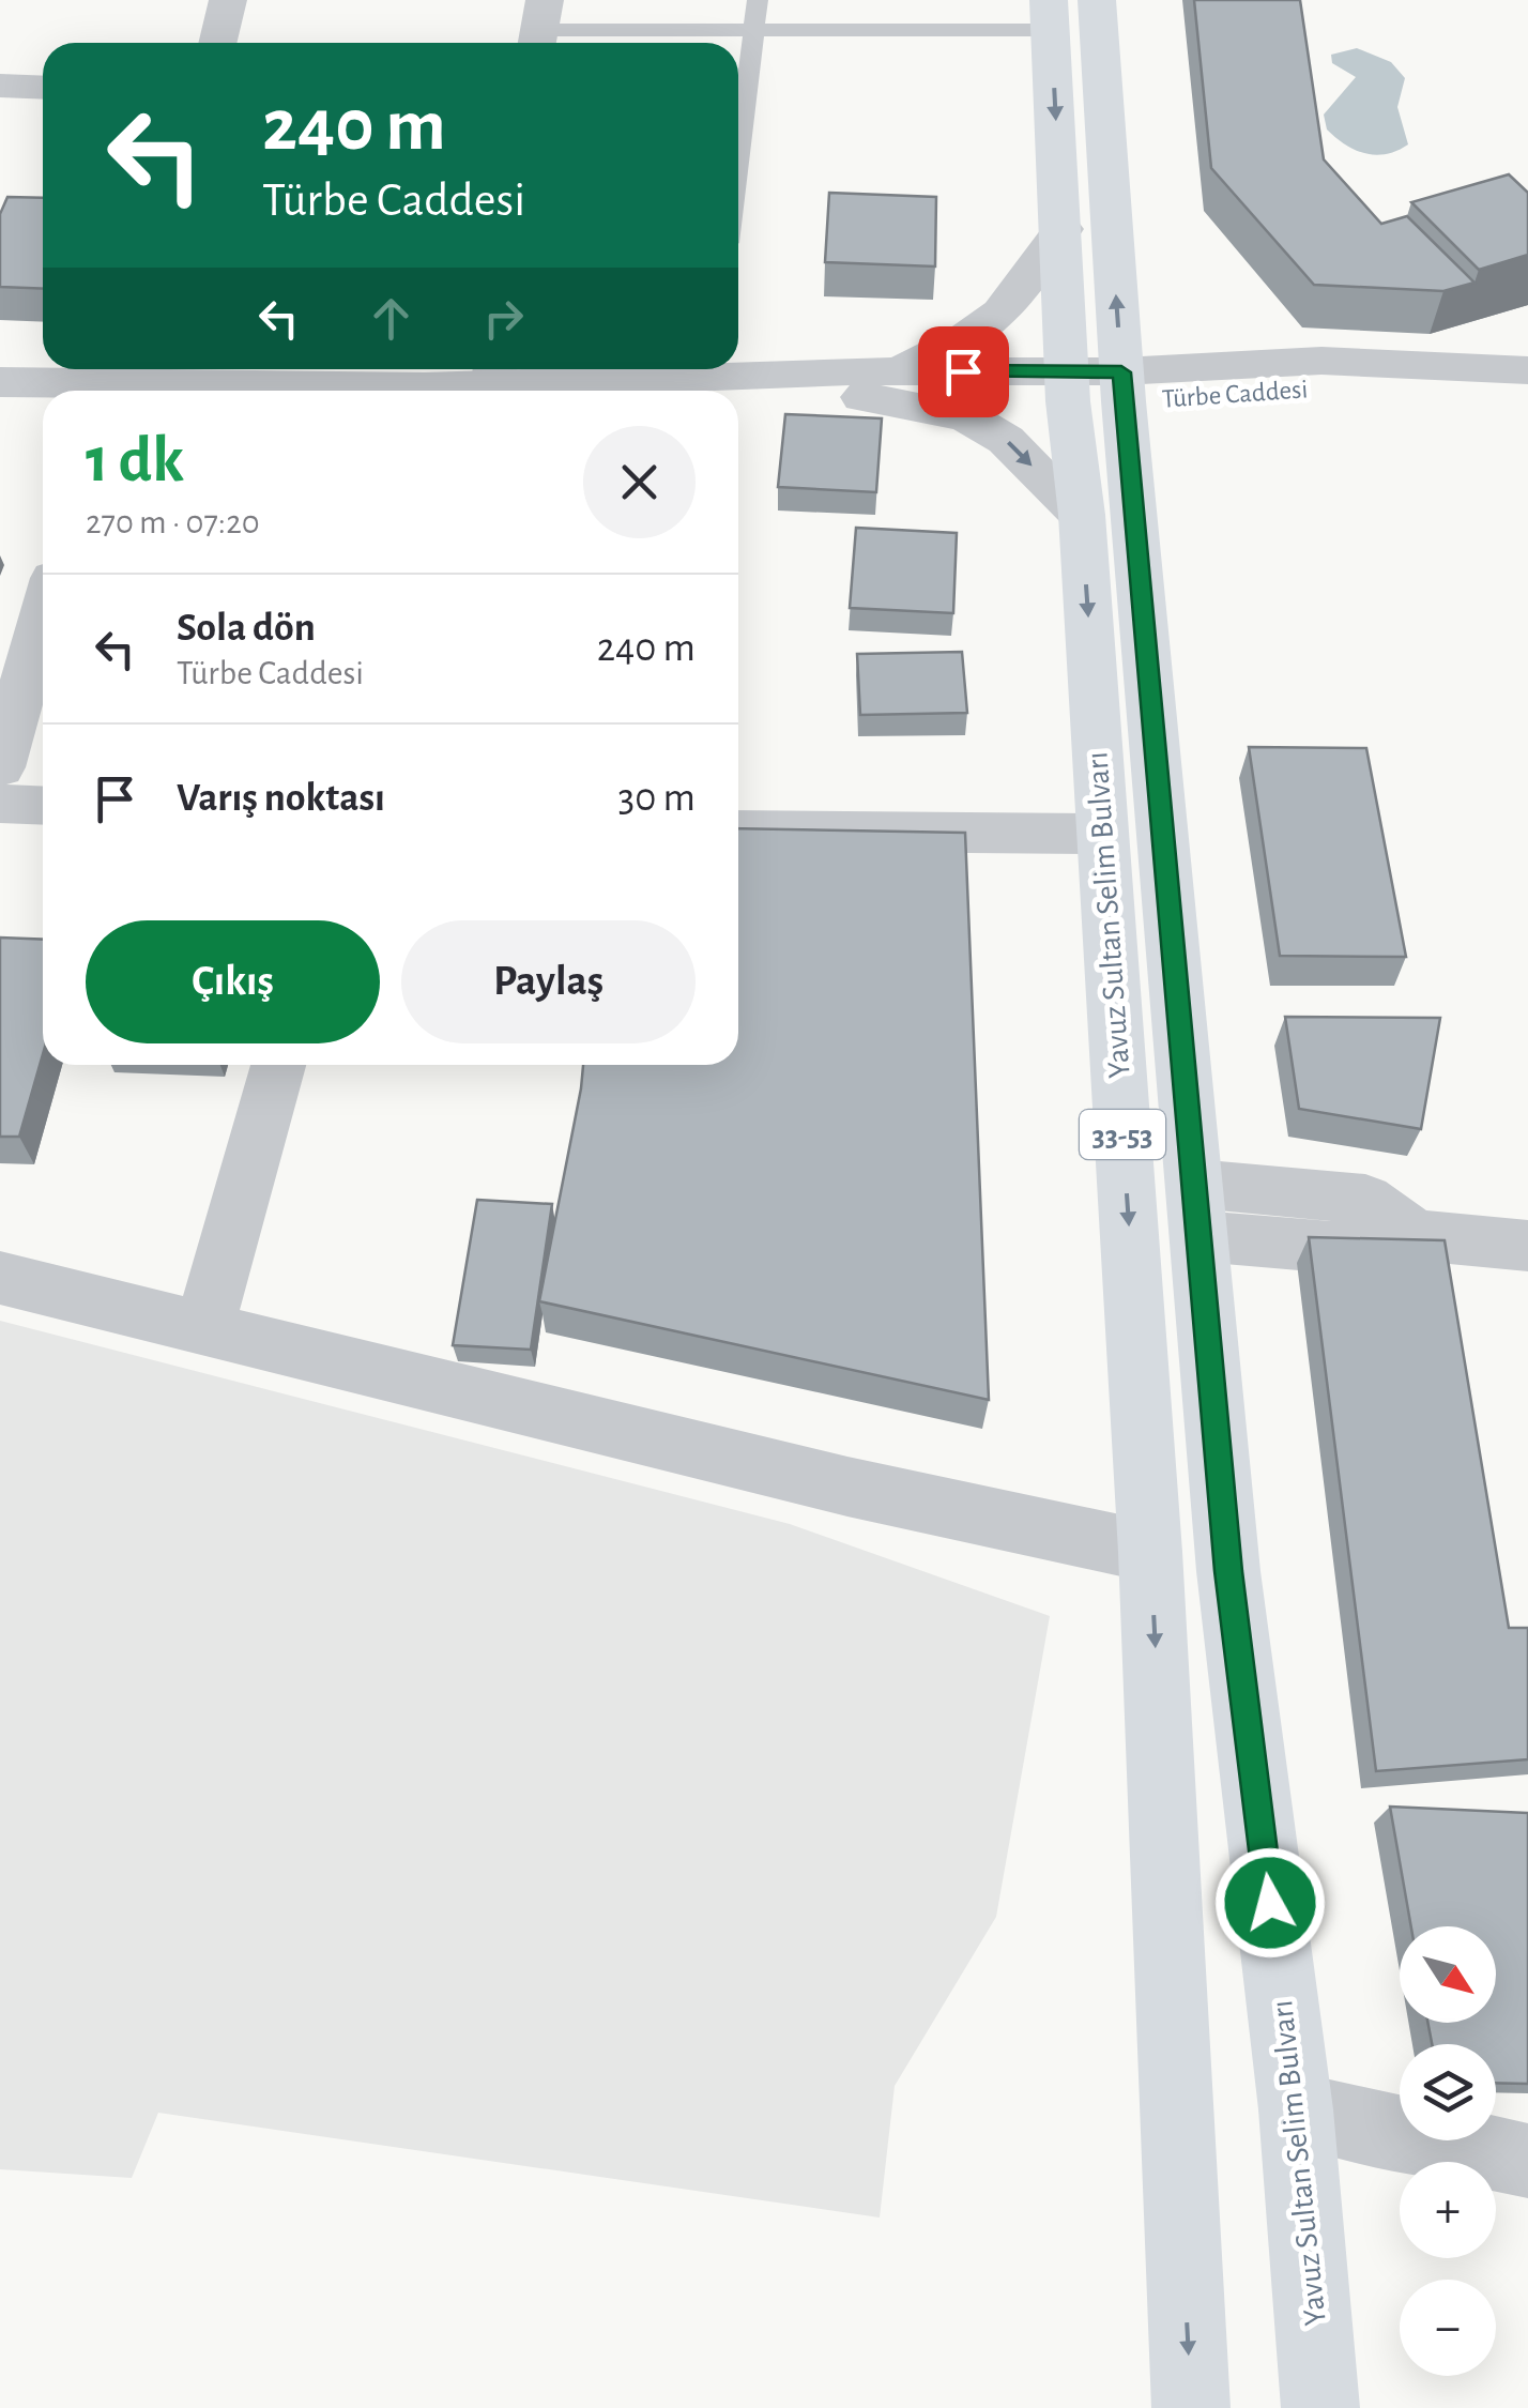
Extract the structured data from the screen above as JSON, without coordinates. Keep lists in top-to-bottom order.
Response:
{
  "streets": {
    "main road": ["Yavuz Sultan Selim Bulvarı", "33-53"],
    "street": ["Türbe Caddesi"]
  },
  "crossings": [
    ["Türbe Caddesi", "Yavuz Sultan Selim Bulvarı"]
  ],
  "north": "bottom right",
  "page": {
    "turn": ["240 m", "Türbe Caddesi"],
    "heading": ["1 dk", "270 m · 07:20"],
    "list": [
      {
        "name": "Sola dön",
        "note": "Türbe Caddesi",
        "value": "240 m"
      },
      {
        "name": "Varış noktası",
        "value": "30 m"
      }
    ],
    "buttons": ["Çıkış", "Paylaş"],
    "map_buttons": ["+", "−"]
  }
}
